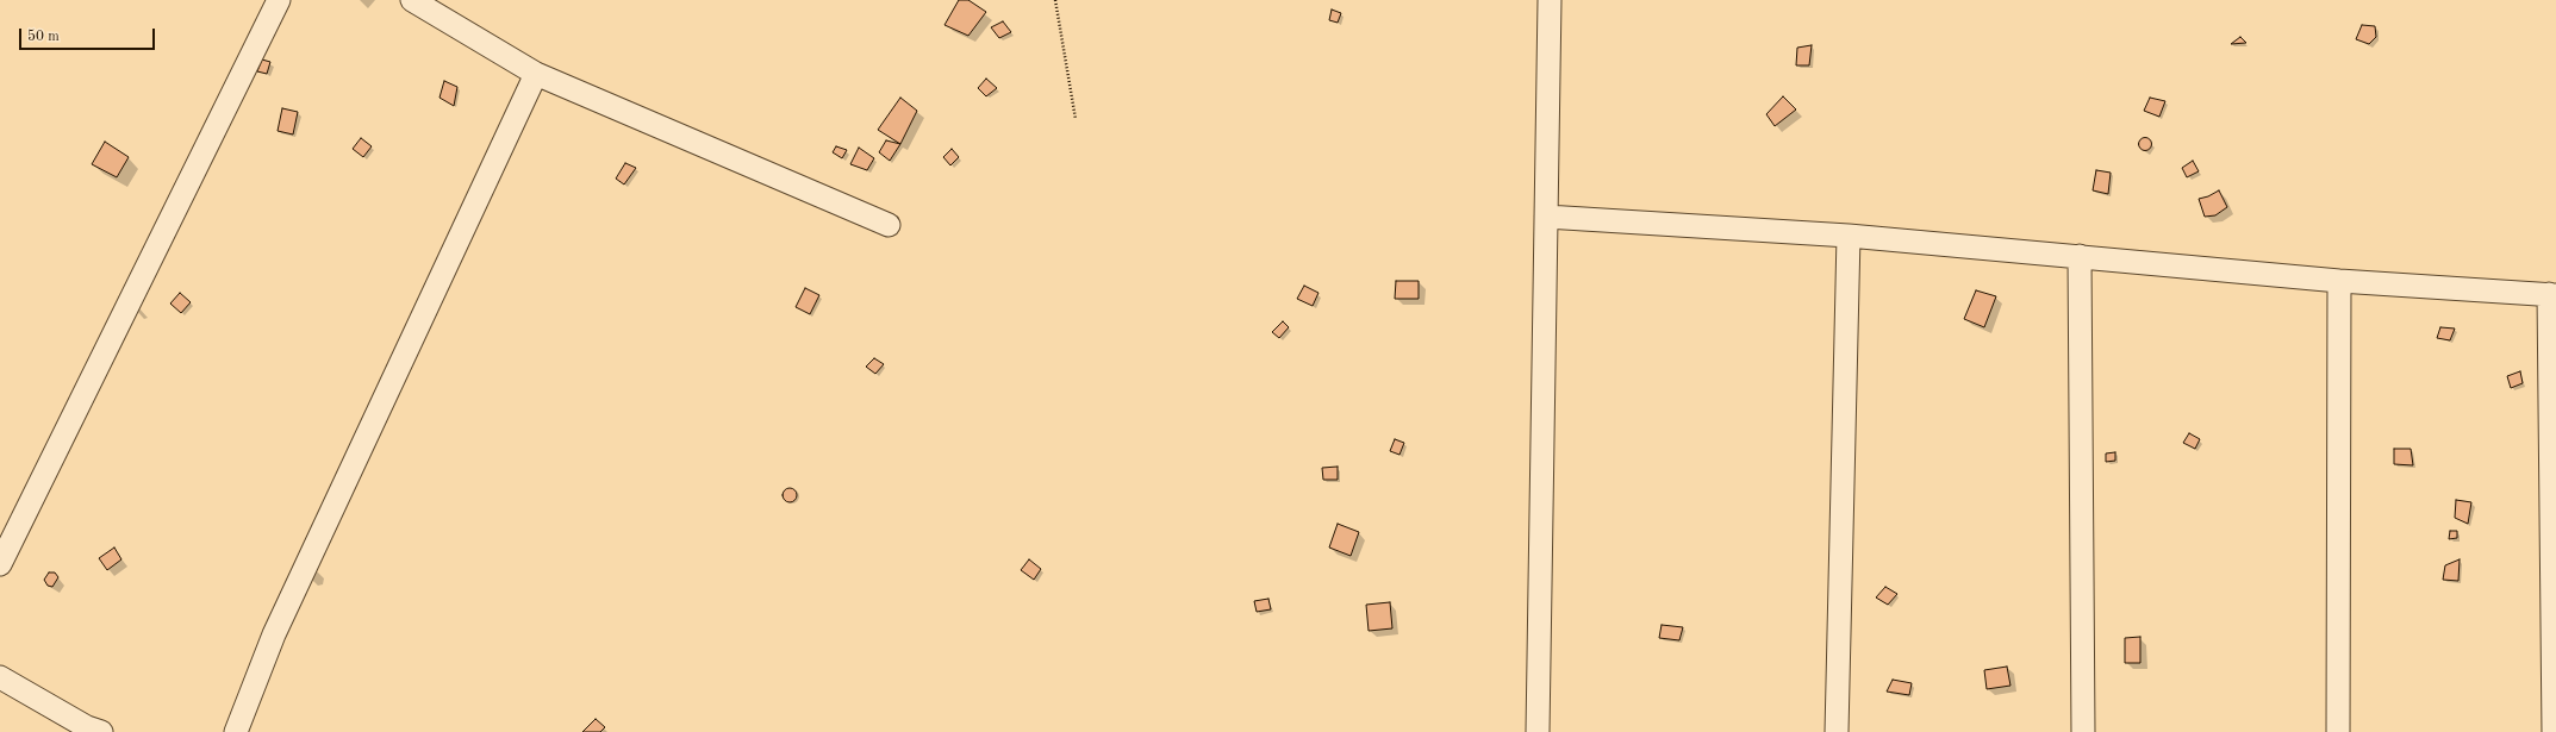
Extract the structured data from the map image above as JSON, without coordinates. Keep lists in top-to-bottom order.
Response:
{
  "scale_bar": "50 m"
}
